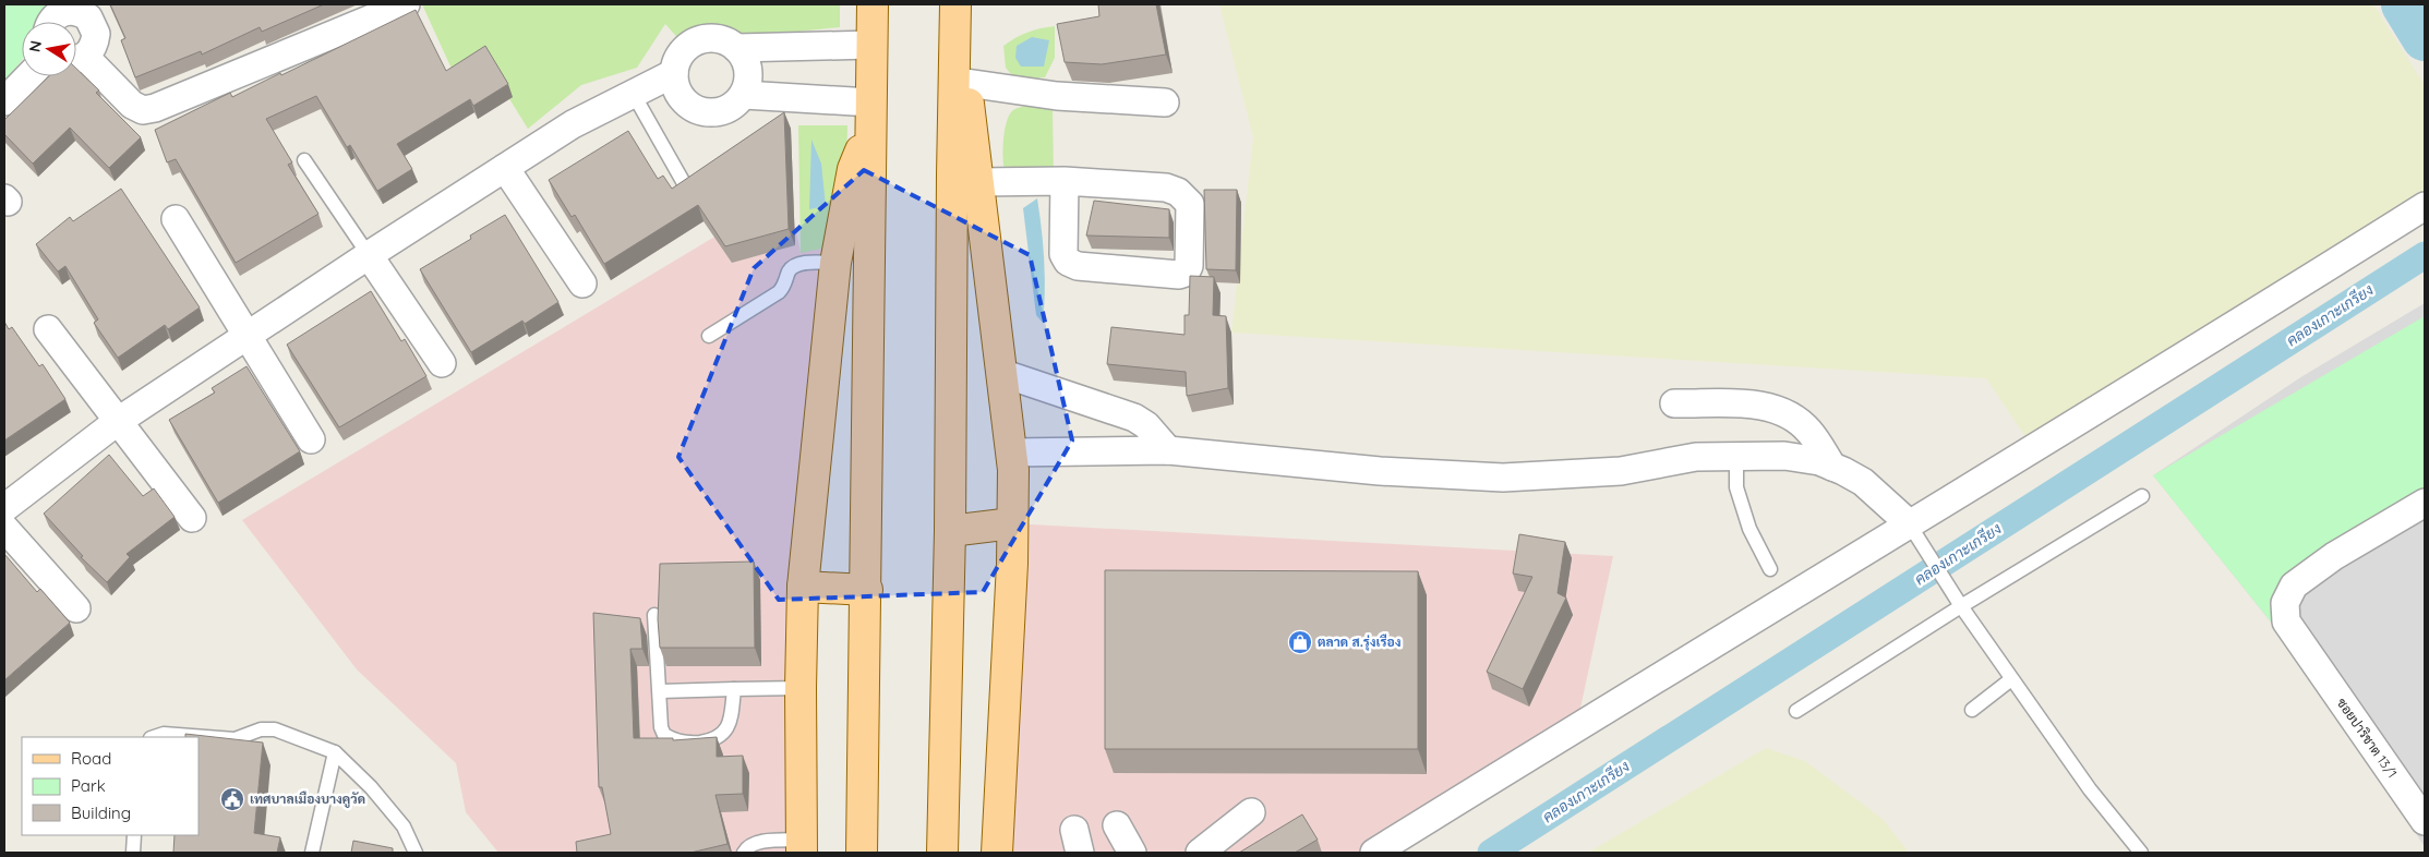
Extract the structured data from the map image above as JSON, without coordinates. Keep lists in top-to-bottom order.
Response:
{
  "streets": {
    "street": ["ซอยปาริชาต 13/1"]
  },
  "water": ["คลองเกาะเกรียง"],
  "places": {
    "shop": ["ตลาด ส.รุ่งเรือง"],
    "public building": ["เทศบาลเมืองบางคูวัด"]
  },
  "legend": ["Road", "Park", "Building"],
  "north": "left"
}
